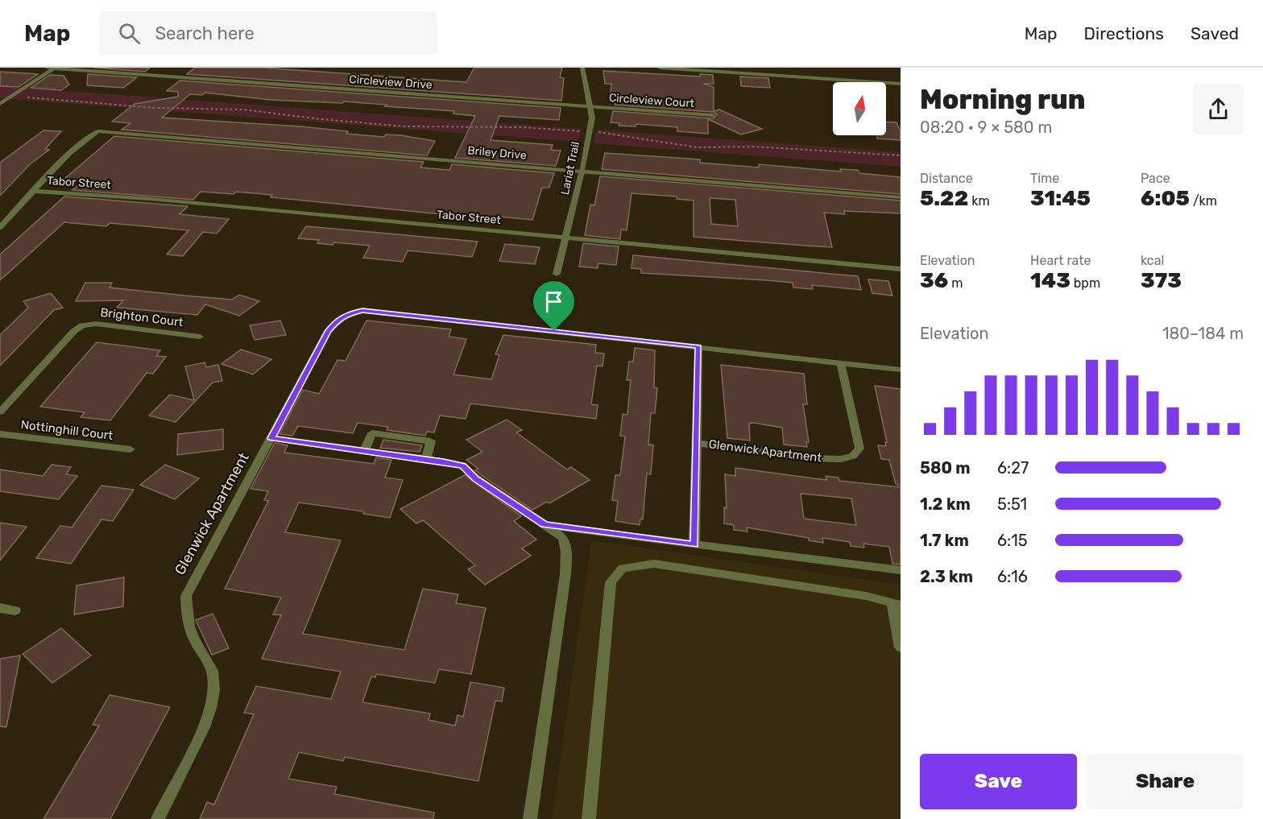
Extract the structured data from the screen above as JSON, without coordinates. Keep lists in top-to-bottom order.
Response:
{
  "streets": {
    "street": [
      "Circleview Drive",
      "Circleview Court",
      "Briley Drive",
      "Lariat Trail",
      "Tabor Street",
      "Brighton Court",
      "Nottinghill Court",
      "Glenwick Apartment"
    ]
  },
  "crossings": [
    ["Circleview Drive", "Circleview Court"],
    ["Circleview Drive", "Lariat Trail"],
    ["Circleview Court", "Lariat Trail"],
    ["Briley Drive", "Lariat Trail"],
    ["Briley Drive", "Tabor Street"],
    ["Lariat Trail", "Tabor Street"]
  ],
  "north": "top",
  "page": {
    "header": "Map",
    "search": "Search here",
    "nav": ["Map", "Directions", "Saved"],
    "heading": ["Morning run", "08:20 · 9 × 580 m"],
    "stats": [
      ["Distance", "5.22 km"],
      ["Time", "31:45"],
      ["Pace", "6:05 /km"],
      ["Elevation", "36 m"],
      ["Heart rate", "143 bpm"],
      ["kcal", "373"]
    ],
    "chart": ["Elevation", "180–184 m"],
    "list": [
      {
        "name": "580 m",
        "note": "6:27"
      },
      {
        "name": "1.2 km",
        "note": "5:51"
      },
      {
        "name": "1.7 km",
        "note": "6:15"
      },
      {
        "name": "2.3 km",
        "note": "6:16"
      }
    ],
    "buttons": ["Save", "Share"]
  }
}
